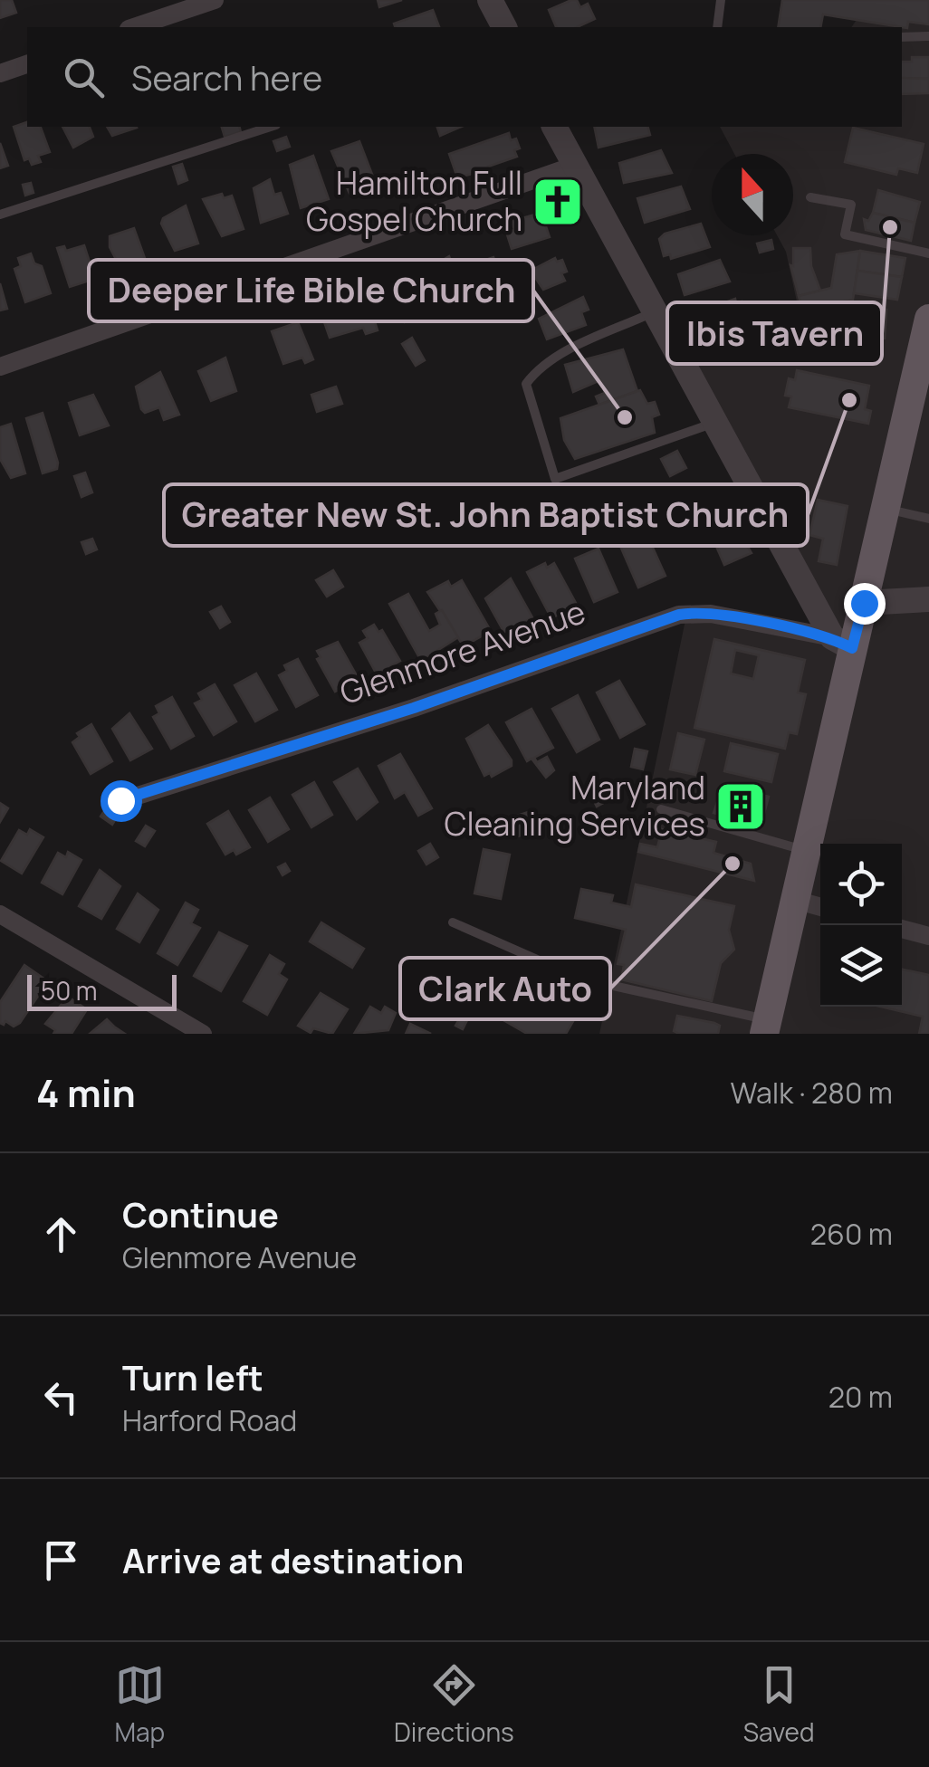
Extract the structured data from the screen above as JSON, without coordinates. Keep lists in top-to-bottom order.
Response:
{
  "streets": {
    "street": ["Glenmore Avenue"]
  },
  "places": {
    "church": ["Hamilton Full Gospel Church"],
    "other": [
      "Ibis Tavern",
      "Greater New St. John Baptist Church",
      "Deeper Life Bible Church",
      "Clark Auto"
    ],
    "building": ["Maryland Cleaning Services"]
  },
  "scale_bar": "50 m",
  "north": "top",
  "page": {
    "search": "Search here",
    "scale": "50 m",
    "heading": ["4 min", "Walk · 280 m"],
    "list": [
      ["Continue", "Glenmore Avenue", "260 m"],
      ["Turn left", "Harford Road", "20 m"],
      "Arrive at destination"
    ],
    "nav": ["Map", "Directions", "Saved"]
  }
}
